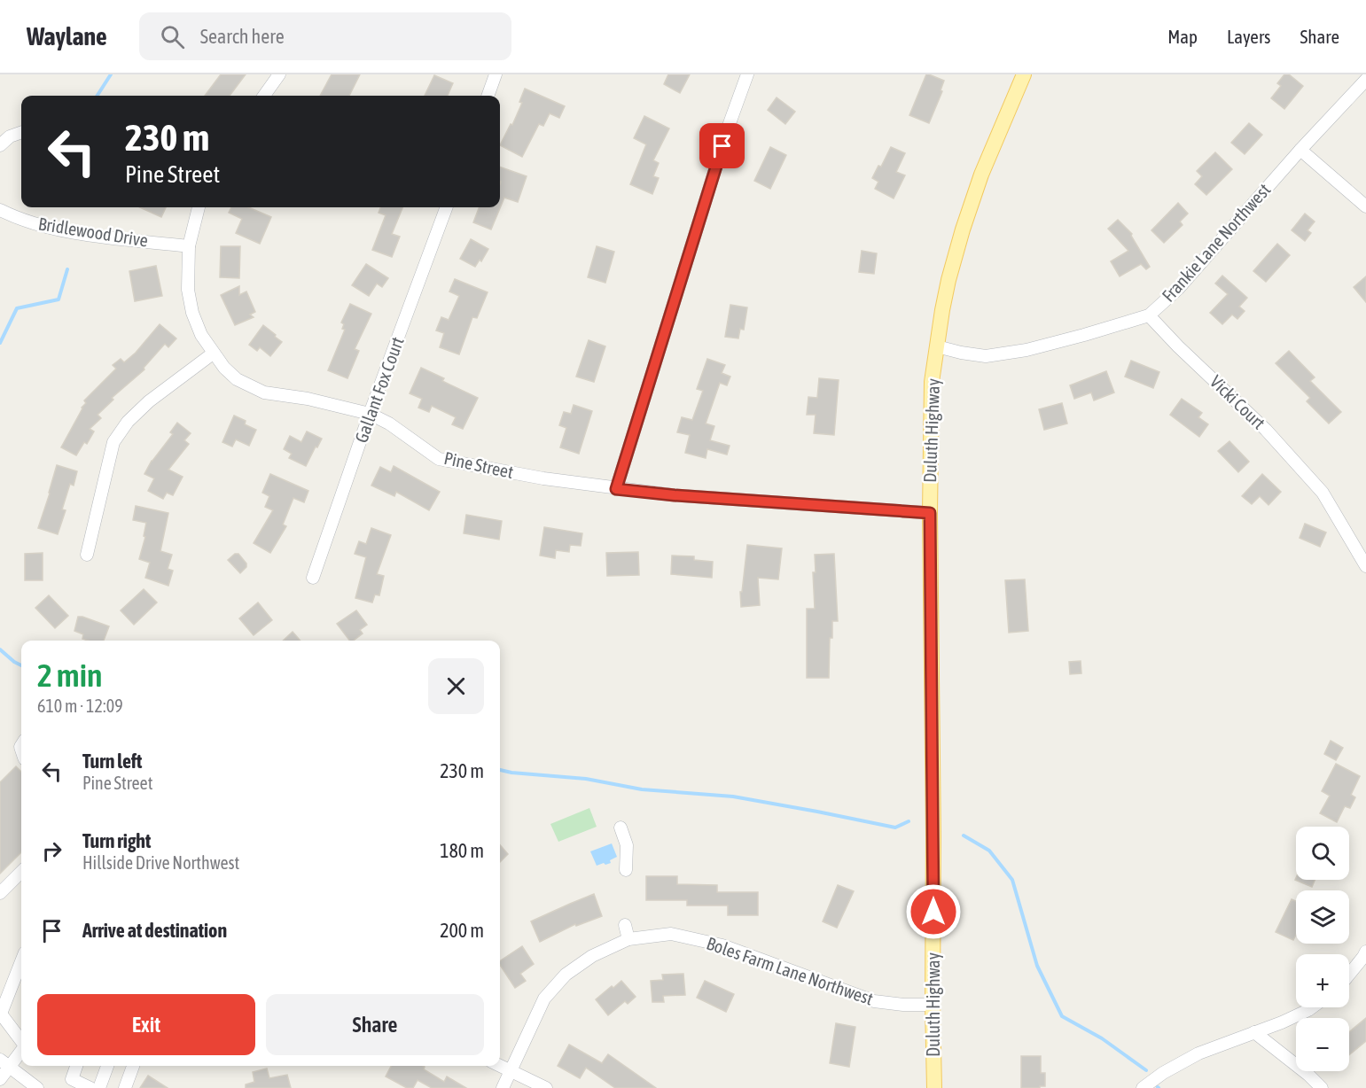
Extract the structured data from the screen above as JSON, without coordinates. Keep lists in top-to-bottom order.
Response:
{
  "streets": {
    "main road": ["Duluth Highway"],
    "street": [
      "Bridlewood Drive",
      "Frankie Lane Northwest",
      "Gallant Fox Court",
      "Vicki Court",
      "Pine Street",
      "Boles Farm Lane Northwest"
    ]
  },
  "crossings": [
    ["Bridlewood Drive", "Pine Street"],
    ["Frankie Lane Northwest", "Vicki Court"],
    ["Frankie Lane Northwest", "Duluth Highway"],
    ["Gallant Fox Court", "Pine Street"],
    ["Duluth Highway", "Pine Street"],
    ["Duluth Highway", "Boles Farm Lane Northwest"]
  ],
  "page": {
    "header": "Waylane",
    "search": "Search here",
    "nav": ["Map", "Layers", "Share"],
    "turn": ["230 m", "Pine Street"],
    "heading": ["2 min", "610 m · 12:09"],
    "list": [
      {
        "name": "Turn left",
        "note": "Pine Street",
        "value": "230 m"
      },
      {
        "name": "Turn right",
        "note": "Hillside Drive Northwest",
        "value": "180 m"
      },
      {
        "name": "Arrive at destination",
        "value": "200 m"
      }
    ],
    "map_buttons": ["+", "−"],
    "buttons": ["Exit", "Share"]
  }
}
